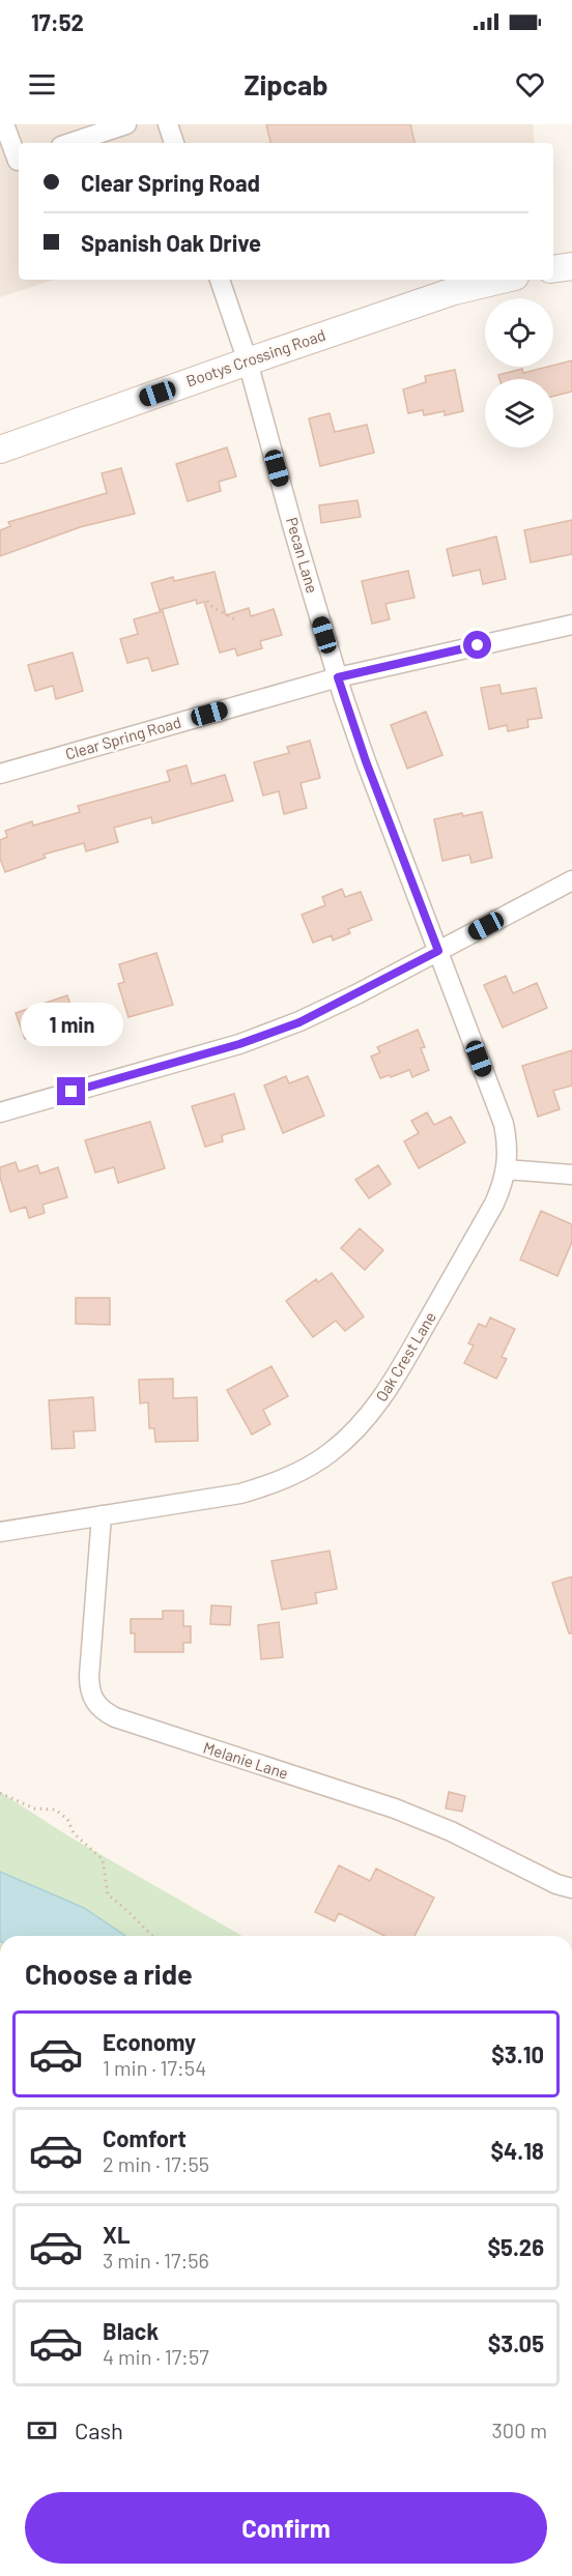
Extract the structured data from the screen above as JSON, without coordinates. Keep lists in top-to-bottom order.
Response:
{
  "streets": {
    "street": [
      "Bootys Crossing Road",
      "Pecan Lane",
      "Clear Spring Road",
      "Oak Crest Lane",
      "Melanie Lane"
    ]
  },
  "crossings": [
    ["Bootys Crossing Road", "Pecan Lane"],
    ["Pecan Lane", "Clear Spring Road"],
    ["Pecan Lane", "Oak Crest Lane"],
    ["Oak Crest Lane", "Melanie Lane"]
  ],
  "page": {
    "status": "17:52",
    "header": "Zipcab",
    "banner": ["Clear Spring Road", "Spanish Oak Drive"],
    "bubble": "1 min",
    "heading": "Choose a ride",
    "list": [
      {
        "name": "Economy",
        "note": "1 min · 17:54",
        "value": "$3.10"
      },
      {
        "name": "Comfort",
        "note": "2 min · 17:55",
        "value": "$4.18"
      },
      {
        "name": "XL",
        "note": "3 min · 17:56",
        "value": "$5.26"
      },
      {
        "name": "Black",
        "note": "4 min · 17:57",
        "value": "$3.05"
      }
    ],
    "pay": ["Cash", "300 m"],
    "buttons": "Confirm"
  }
}
